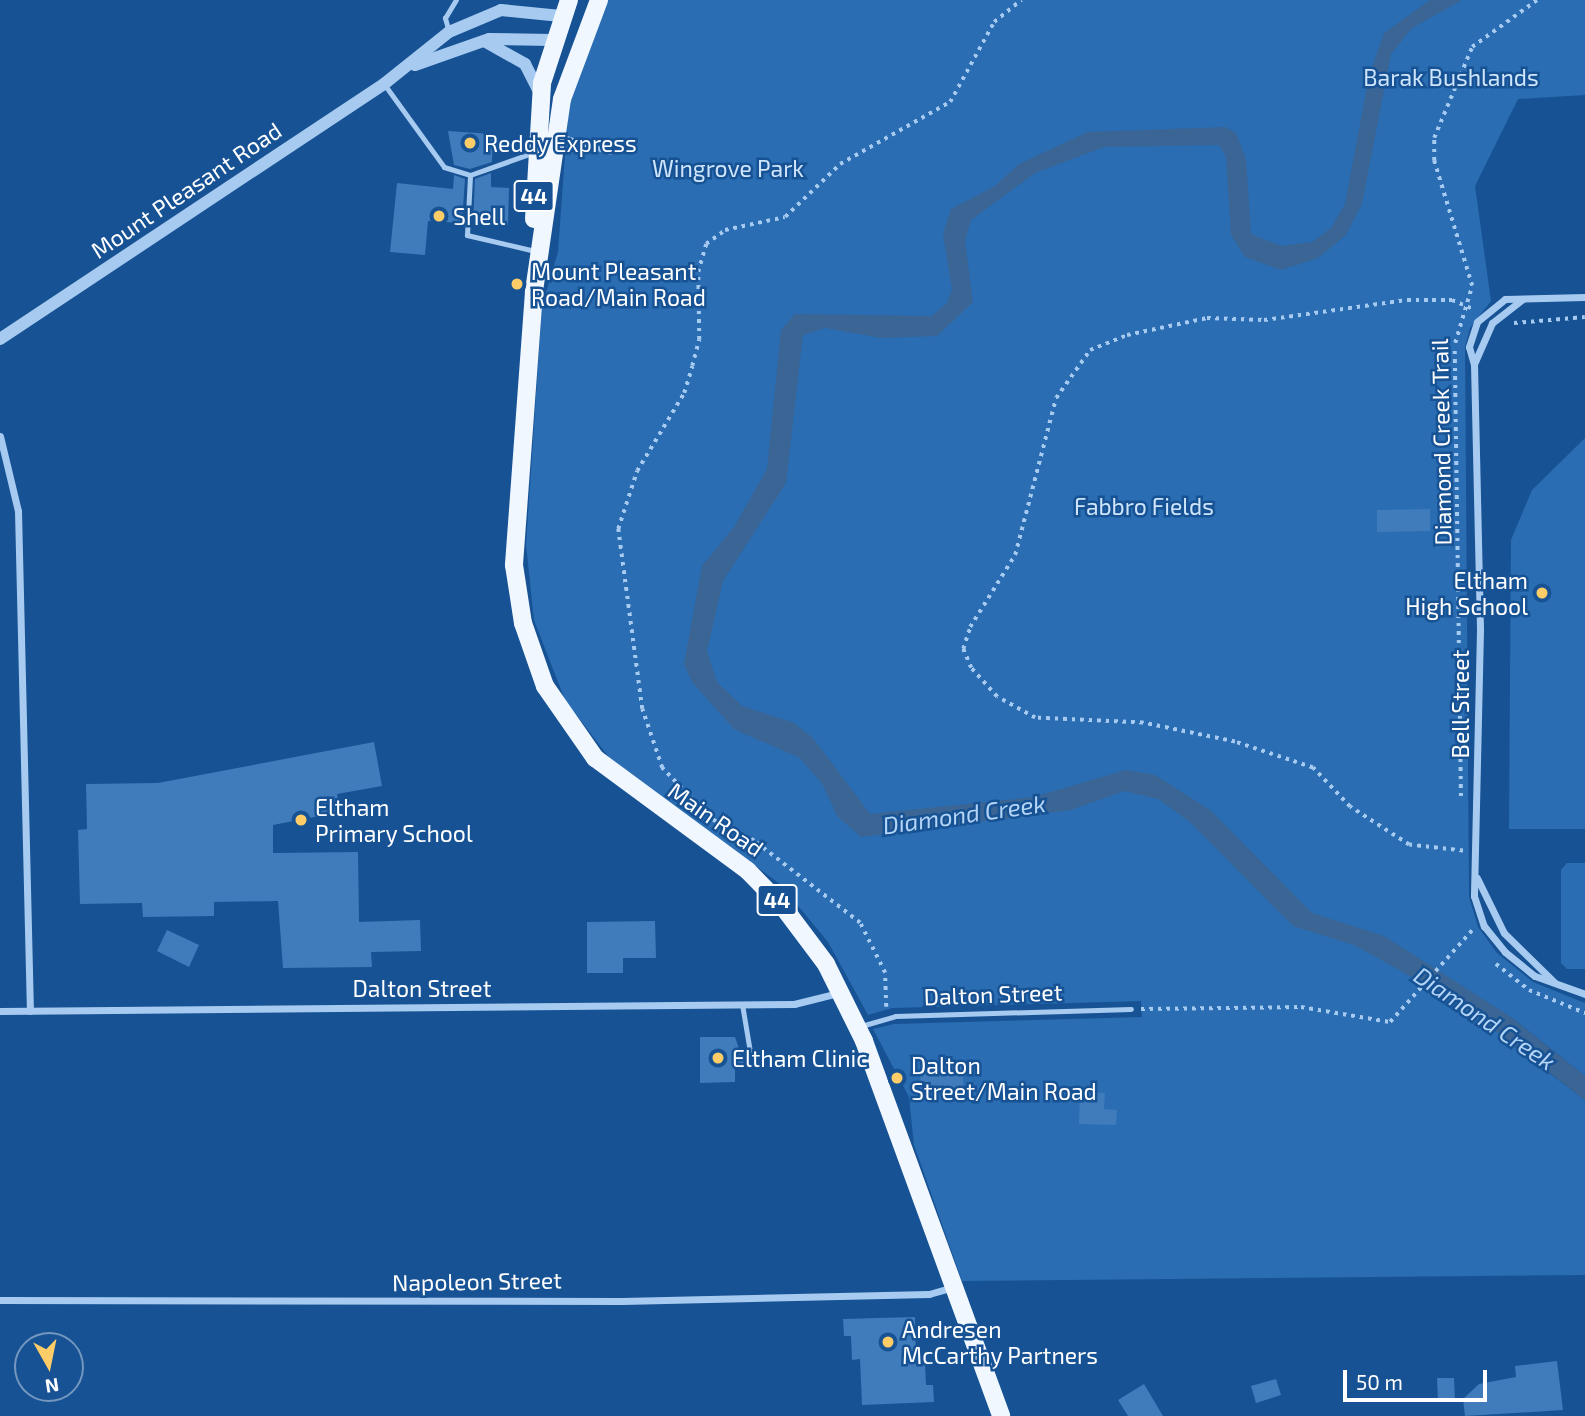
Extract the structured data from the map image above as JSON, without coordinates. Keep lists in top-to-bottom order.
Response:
{
  "streets": {
    "main road": ["44", "Main Road"],
    "street": [
      "Mount Pleasant Road",
      "Bell Street",
      "Dalton Street",
      "Napoleon Street"
    ],
    "path": ["Diamond Creek Trail"]
  },
  "crossings": [
    ["Mount Pleasant Road", "Main Road"],
    ["Main Road", "Dalton Street"],
    ["Main Road", "Napoleon Street"]
  ],
  "water": ["Diamond Creek"],
  "parks": ["Barak Bushlands", "Wingrove Park", "Fabbro Fields"],
  "places": [
    "Reddy Express",
    "Shell",
    "Mount Pleasant Road/Main Road",
    "Eltham High School",
    "Eltham Primary School",
    "Eltham Clinic",
    "Dalton Street/Main Road",
    "Andresen McCarthy Partners"
  ],
  "scale_bar": "50 m",
  "north": "bottom"
}
